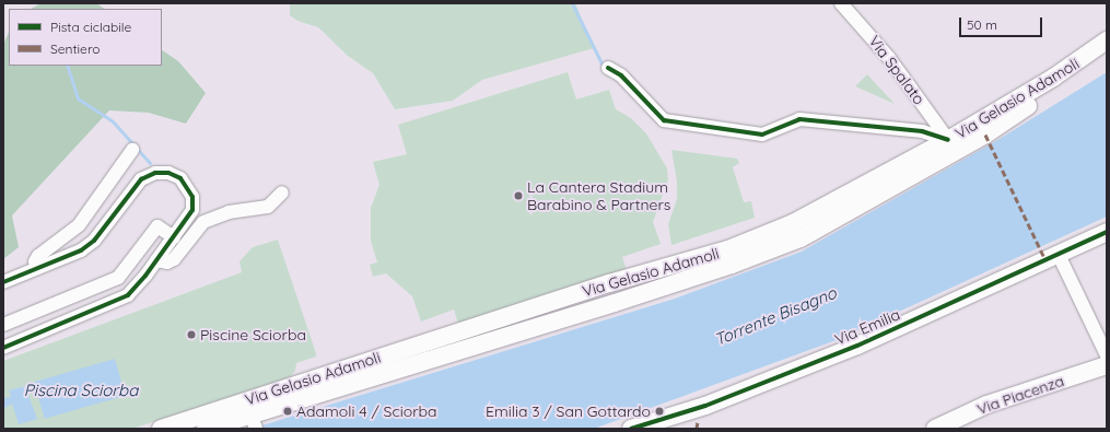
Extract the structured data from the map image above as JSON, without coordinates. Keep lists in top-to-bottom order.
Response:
{
  "streets": {
    "main road": ["Via Gelasio Adamoli", "Via Emilia", "Via Piacenza"],
    "street": ["Via Spalato"]
  },
  "crossings": [
    ["Via Spalato", "Via Gelasio Adamoli"]
  ],
  "water": ["Torrente Bisagno", "Piscina Sciorba"],
  "places": [
    "La Cantera Stadium Barabino & Partners",
    "Piscine Sciorba",
    "Adamoli 4 / Sciorba",
    "Emilia 3 / San Gottardo"
  ],
  "legend": ["Pista ciclabile", "Sentiero"],
  "scale_bar": "50 m"
}
